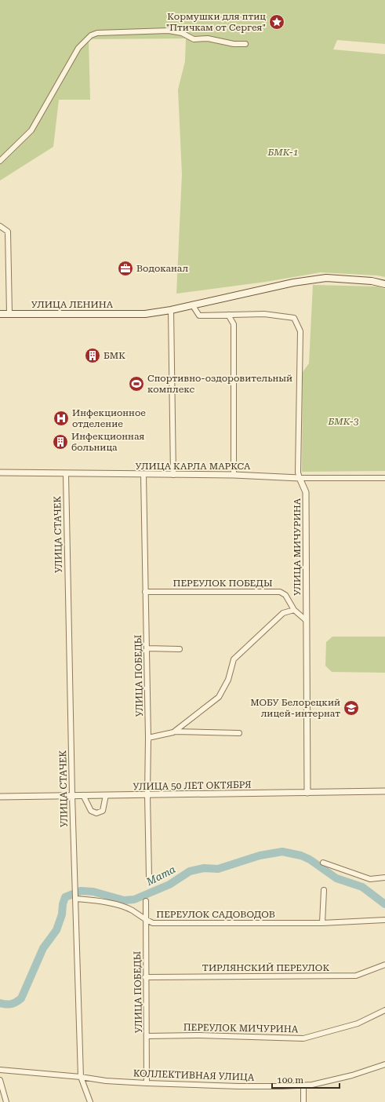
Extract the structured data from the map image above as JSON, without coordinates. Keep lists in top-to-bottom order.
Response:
{
  "streets": {
    "main road": ["УЛИЦА ЛЕНИНА"],
    "street": [
      "УЛИЦА КАРЛА МАРКСА",
      "УЛИЦА СТАЧЕК",
      "УЛИЦА МИЧУРИНА",
      "ПЕРЕУЛОК ПОБЕДЫ",
      "УЛИЦА ПОБЕДЫ",
      "УЛИЦА 50 ЛЕТ ОКТЯБРЯ",
      "ПЕРЕУЛОК САДОВОДОВ",
      "ТИРЛЯНСКИЙ ПЕРЕУЛОК",
      "ПЕРЕУЛОК МИЧУРИНА",
      "КОЛЛЕКТИВНАЯ УЛИЦА"
    ]
  },
  "crossings": [
    ["УЛИЦА ЛЕНИНА", "УЛИЦА МИЧУРИНА"],
    ["УЛИЦА КАРЛА МАРКСА", "УЛИЦА СТАЧЕК"],
    ["УЛИЦА КАРЛА МАРКСА", "УЛИЦА МИЧУРИНА"],
    ["УЛИЦА КАРЛА МАРКСА", "УЛИЦА ПОБЕДЫ"],
    ["УЛИЦА СТАЧЕК", "УЛИЦА 50 ЛЕТ ОКТЯБРЯ"],
    ["УЛИЦА СТАЧЕК", "ПЕРЕУЛОК САДОВОДОВ"],
    ["УЛИЦА СТАЧЕК", "КОЛЛЕКТИВНАЯ УЛИЦА"],
    ["УЛИЦА МИЧУРИНА", "ПЕРЕУЛОК ПОБЕДЫ"],
    ["УЛИЦА МИЧУРИНА", "УЛИЦА 50 ЛЕТ ОКТЯБРЯ"],
    ["ПЕРЕУЛОК ПОБЕДЫ", "УЛИЦА ПОБЕДЫ"],
    ["УЛИЦА ПОБЕДЫ", "УЛИЦА 50 ЛЕТ ОКТЯБРЯ"],
    ["УЛИЦА ПОБЕДЫ", "ПЕРЕУЛОК САДОВОДОВ"],
    ["УЛИЦА ПОБЕДЫ", "ТИРЛЯНСКИЙ ПЕРЕУЛОК"],
    ["УЛИЦА ПОБЕДЫ", "ПЕРЕУЛОК МИЧУРИНА"],
    ["УЛИЦА ПОБЕДЫ", "КОЛЛЕКТИВНАЯ УЛИЦА"]
  ],
  "water": ["Мата"],
  "parks": ["БМК-1", "БМК-3"],
  "places": {
    "place": ["Кормушки для птиц \"Птичкам от Сергея\""],
    "office": ["Водоканал"],
    "building": ["БМК", "Инфекционная больница"],
    "sports": ["Спортивно-оздоровительный комплекс"],
    "hospital": ["Инфекционное отделение"],
    "school or university": ["МОБУ Белорецкий лицей-интернат"]
  },
  "scale_bar": "100 m"
}
